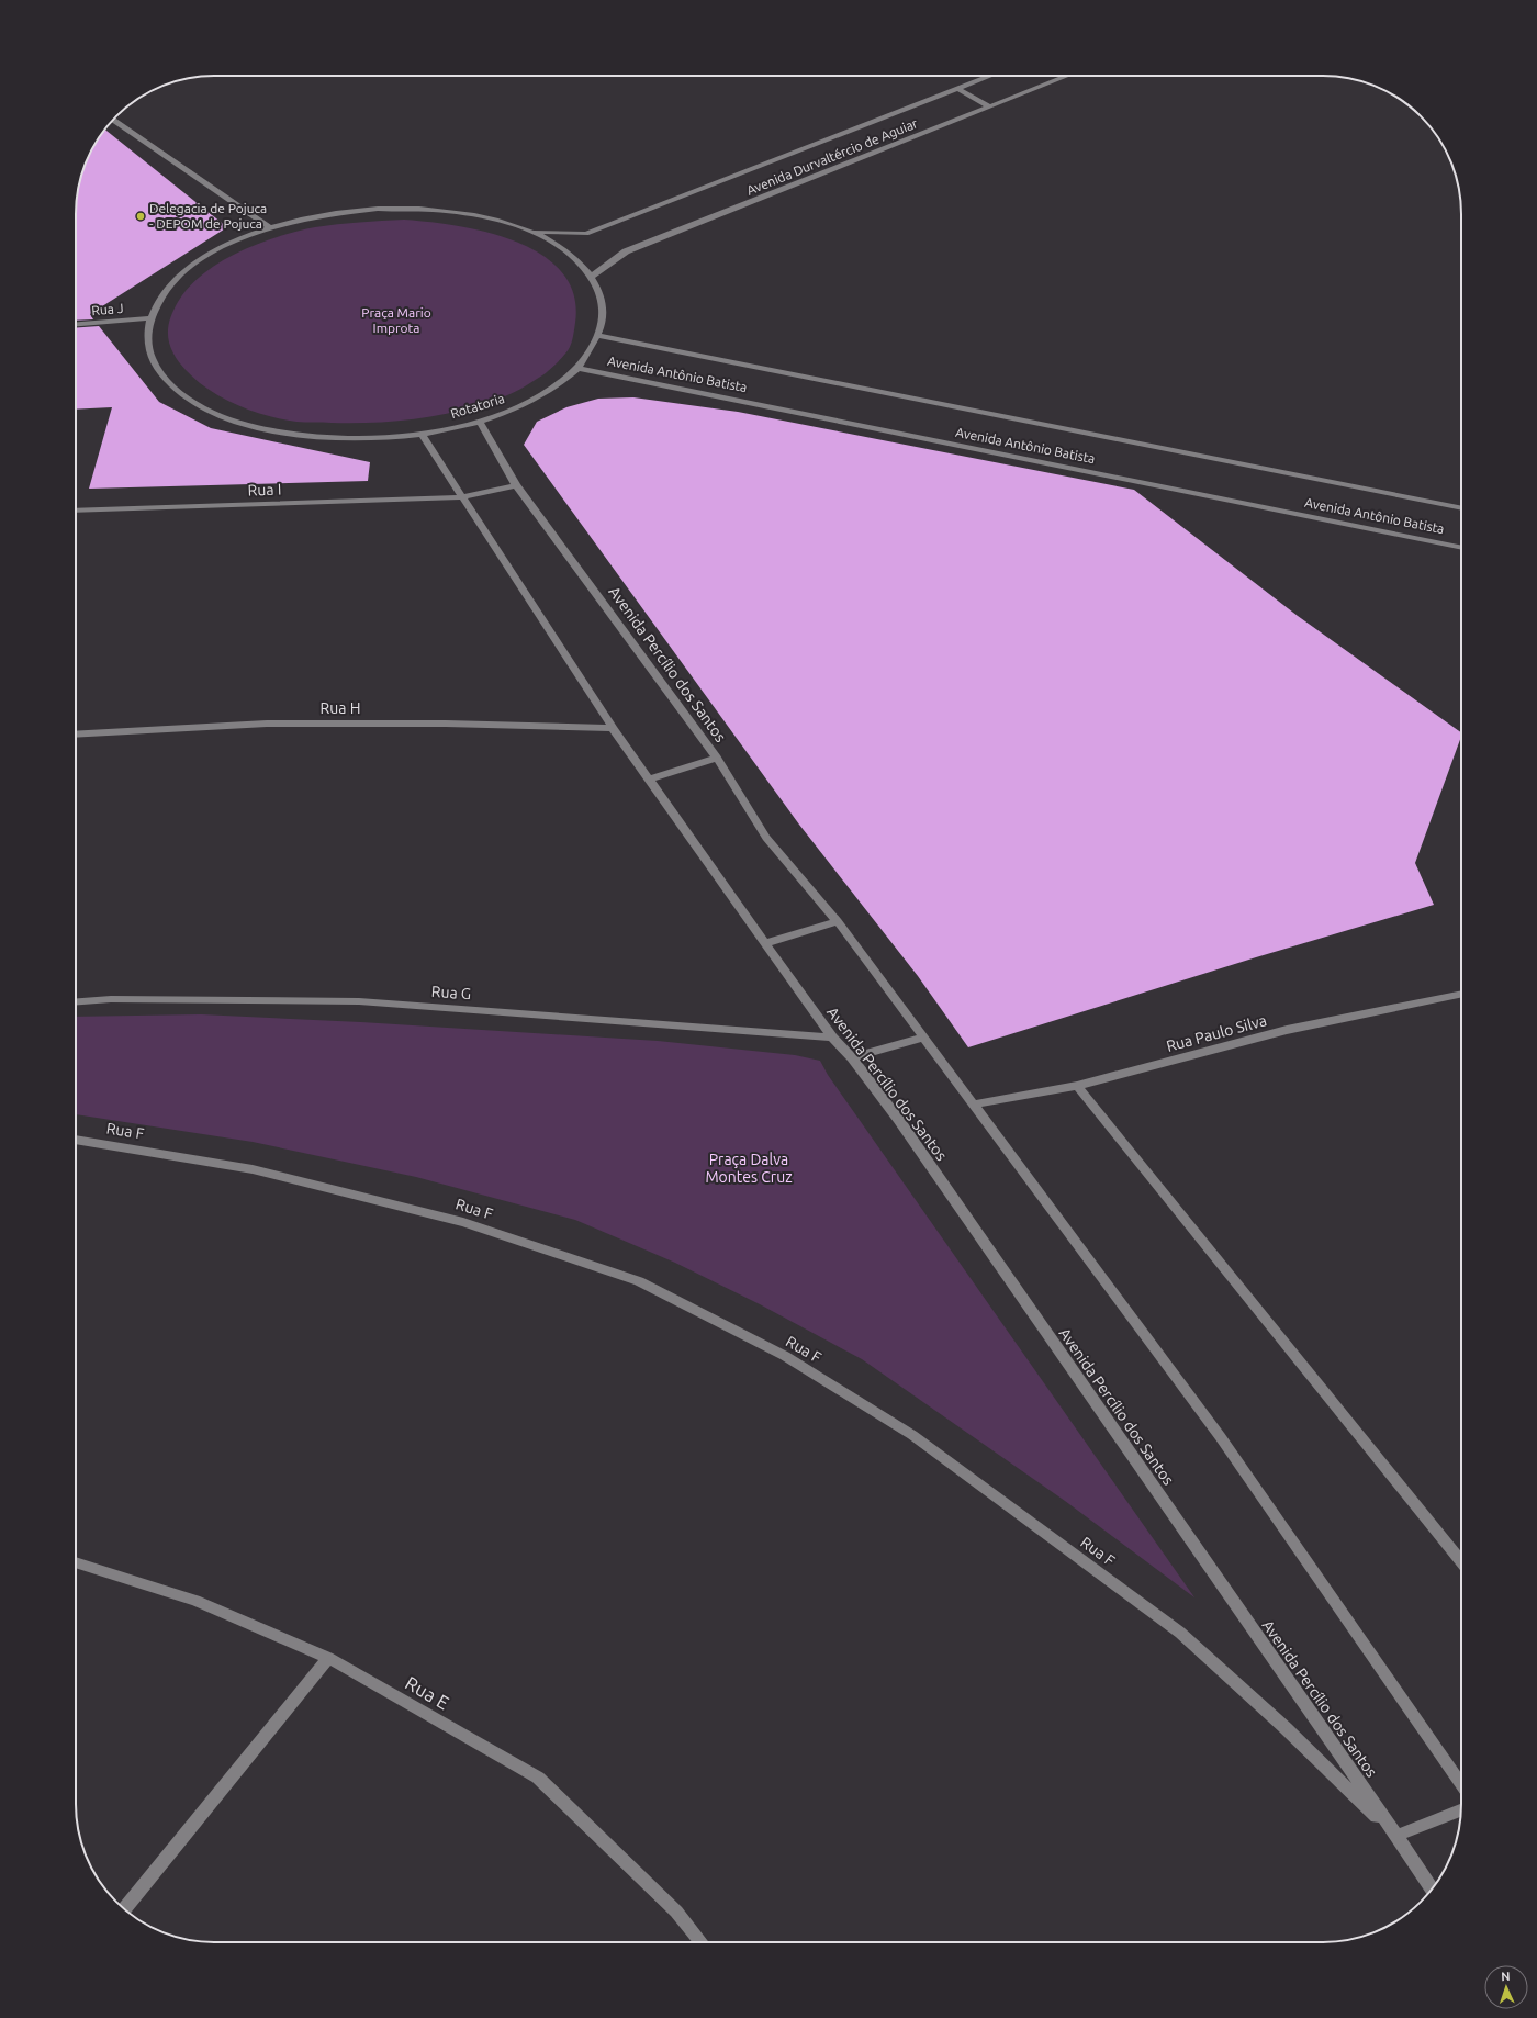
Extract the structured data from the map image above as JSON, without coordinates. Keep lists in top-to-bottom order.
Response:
{
  "streets": {
    "street": [
      "Avenida Durvaltércio de Aguiar",
      "Rua J",
      "Avenida Antônio Batista",
      "Rotatoria",
      "Rua I",
      "Avenida Percílio dos Santos",
      "Rua H",
      "Rua G",
      "Rua Paulo Silva",
      "Rua F",
      "Rua E"
    ]
  },
  "crossings": [
    ["Avenida Durvaltércio de Aguiar", "Rotatoria"],
    ["Rua J", "Rotatoria"],
    ["Avenida Antônio Batista", "Rotatoria"],
    ["Rotatoria", "Avenida Percílio dos Santos"],
    ["Rua I", "Avenida Percílio dos Santos"],
    ["Avenida Percílio dos Santos", "Rua H"],
    ["Avenida Percílio dos Santos", "Rua G"],
    ["Avenida Percílio dos Santos", "Rua Paulo Silva"],
    ["Avenida Percílio dos Santos", "Rua F"]
  ],
  "parks": ["Praça Mario Improta", "Praça Dalva Montes Cruz"],
  "places": ["Delegacia de Pojuca - DEPOM de Pojuca"],
  "north": "top"
}
